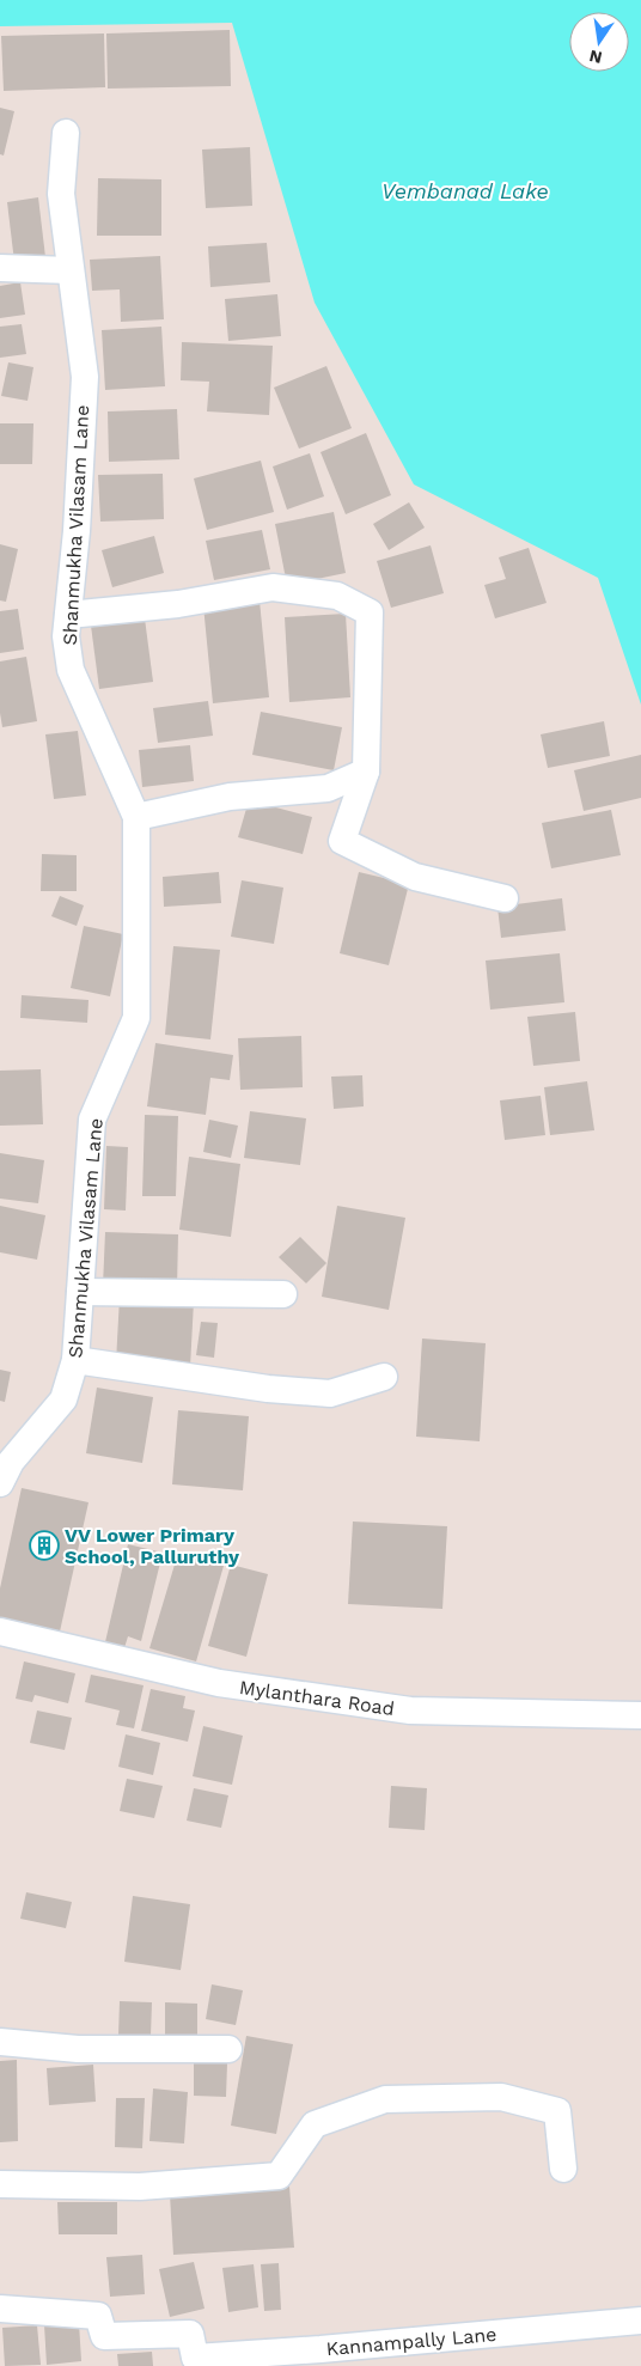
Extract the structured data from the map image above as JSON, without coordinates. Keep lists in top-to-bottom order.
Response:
{
  "streets": {
    "street": ["Shanmukha Vilasam Lane", "Mylanthara Road", "Kannampally Lane"]
  },
  "water": ["Vembanad Lake"],
  "places": {
    "building": ["VV Lower Primary School, Palluruthy"]
  },
  "north": "bottom"
}
